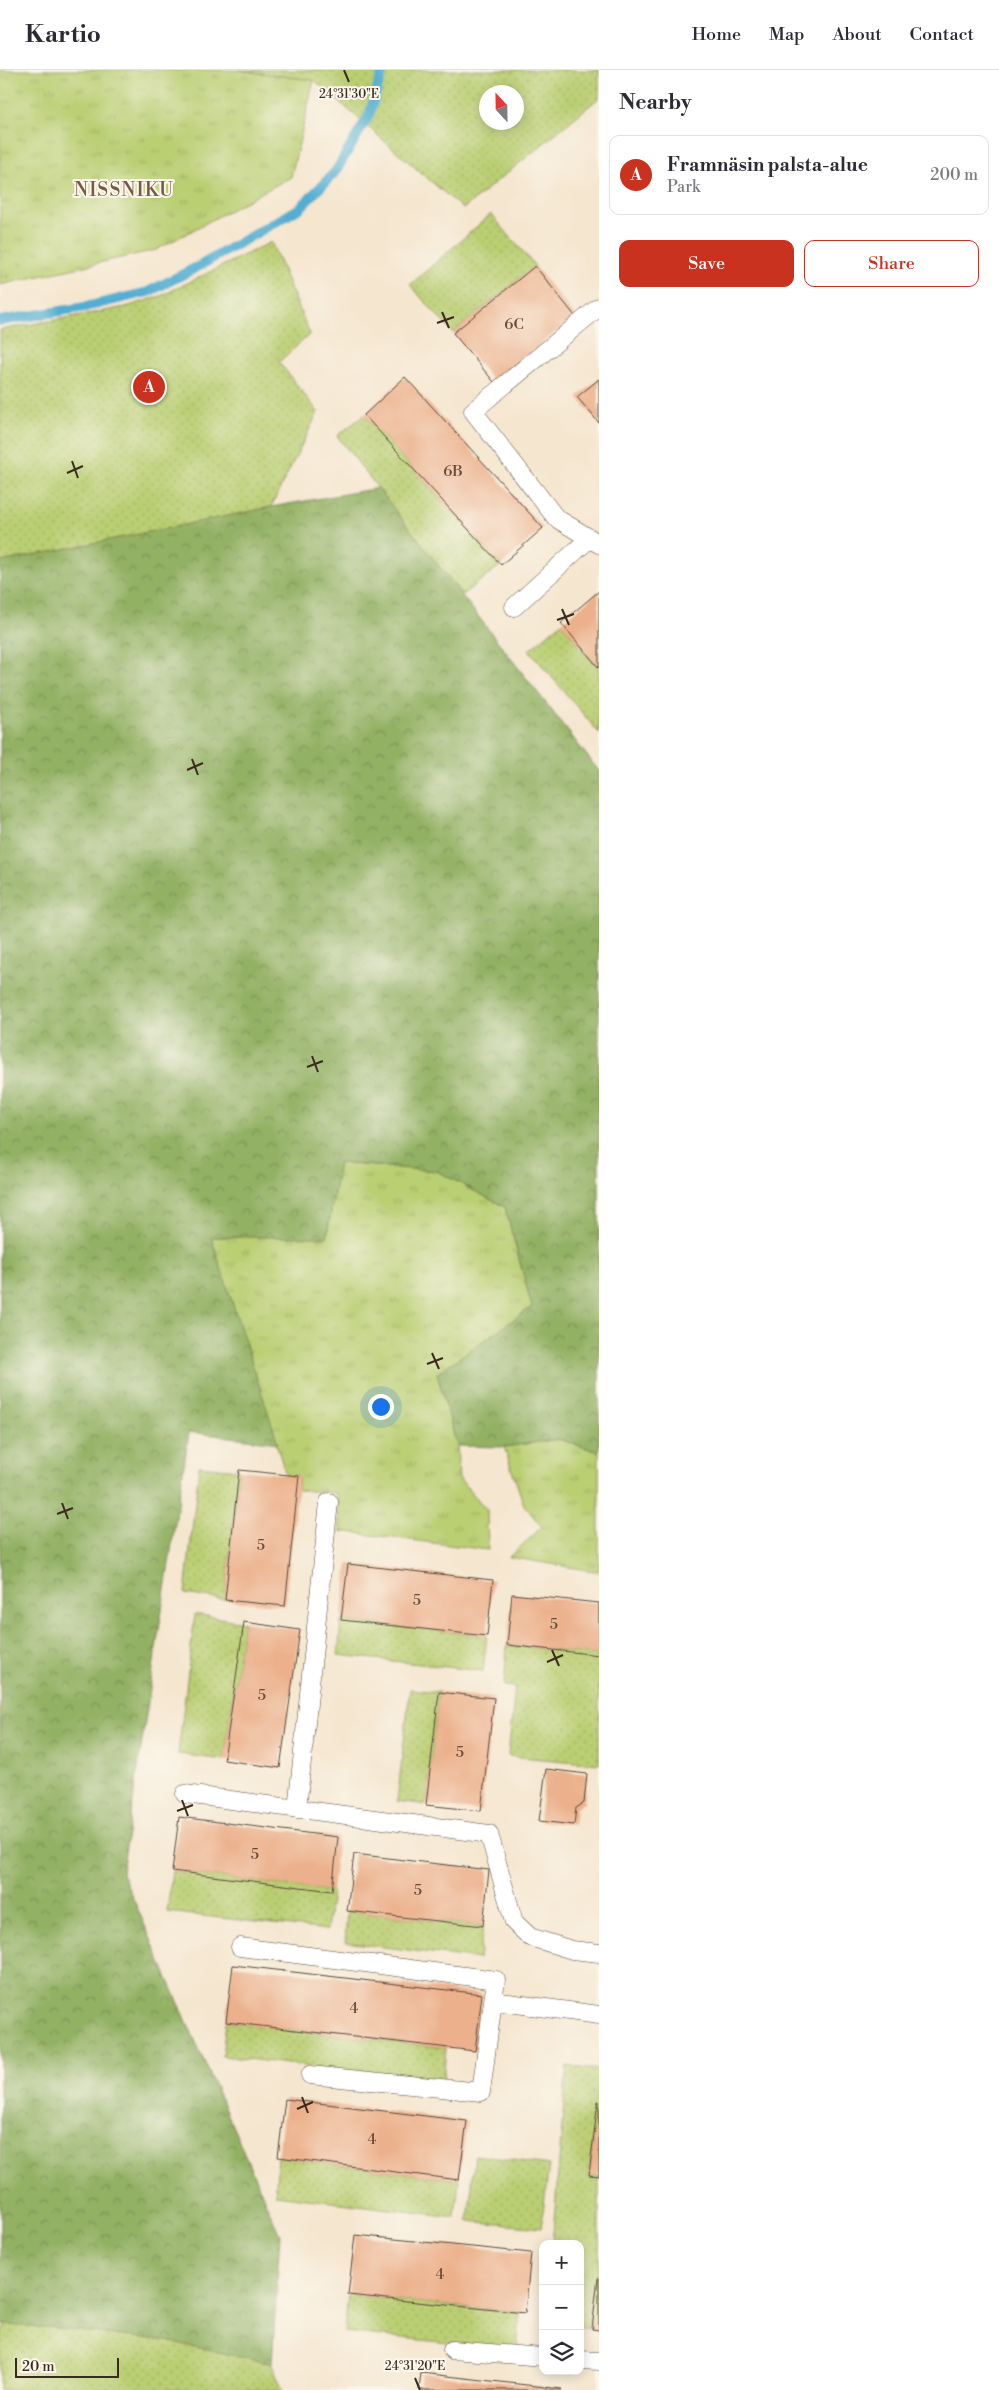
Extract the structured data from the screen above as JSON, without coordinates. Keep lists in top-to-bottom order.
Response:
{
  "districts": ["NISSNIKU"],
  "house_numbers": [
    "6C",
    "6B",
    "5",
    "5",
    "5",
    "5",
    "5",
    "5",
    "5",
    "4",
    "4",
    "4"
  ],
  "scale_bar": "20 m",
  "north": "top",
  "page": {
    "header": "Kartio",
    "nav": [
      "Home",
      "Map",
      "About",
      "Contact"
    ],
    "heading": "Nearby",
    "list": [
      {
        "mark": "A",
        "name": "Framnäsin palsta-alue",
        "note": "Park",
        "value": "200 m"
      }
    ],
    "buttons": ["Save", "Share"],
    "pins": "A",
    "map_buttons": ["+", "−"],
    "scale": "20 m"
  },
  "coordinates": ["24°31'30\"E", "24°31'20\"E"]
}
